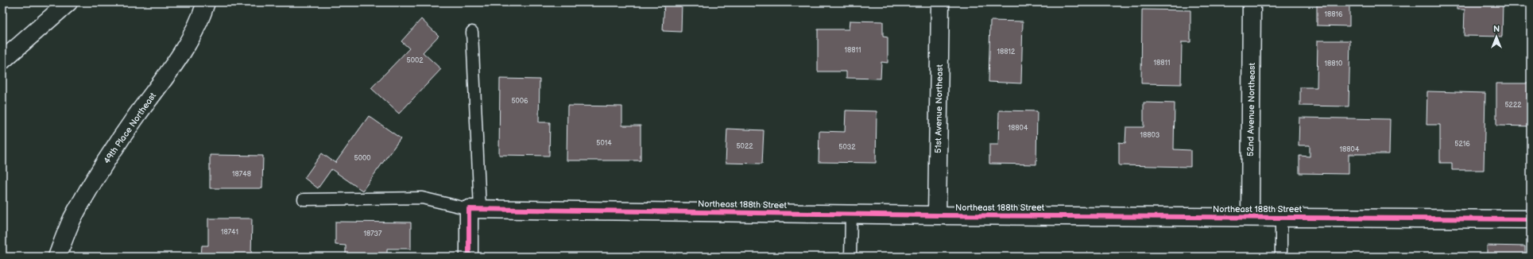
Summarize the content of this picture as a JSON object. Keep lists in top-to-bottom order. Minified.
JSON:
{"streets":{"street":["51st Avenue Northeast","52nd Avenue Northeast","49th Place Northeast","Northeast 188th Street"]},"crossings":[["51st Avenue Northeast","Northeast 188th Street"],["52nd Avenue Northeast","Northeast 188th Street"]],"house_numbers":["18816","18811","18812","5002","18811","18810","5006","5222","18804","18803","5014","5216","5022","5032","18804","5000","18748","18741","18737"],"north":"top"}
